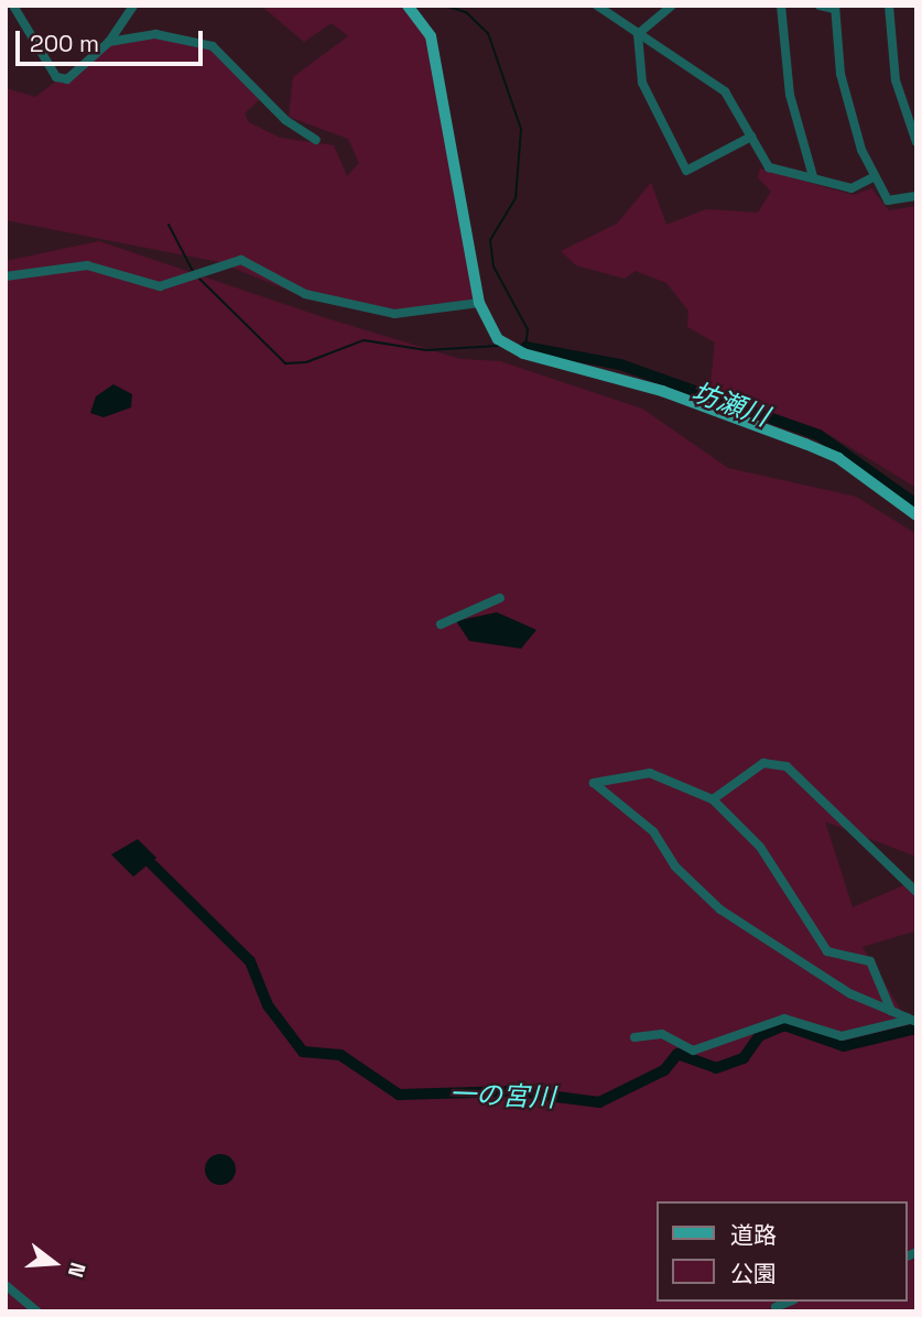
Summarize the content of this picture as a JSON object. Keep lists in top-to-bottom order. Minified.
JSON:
{"water":["坊瀬川","一の宮川"],"legend":["道路","公園"],"scale_bar":"200 m","north":"right"}
